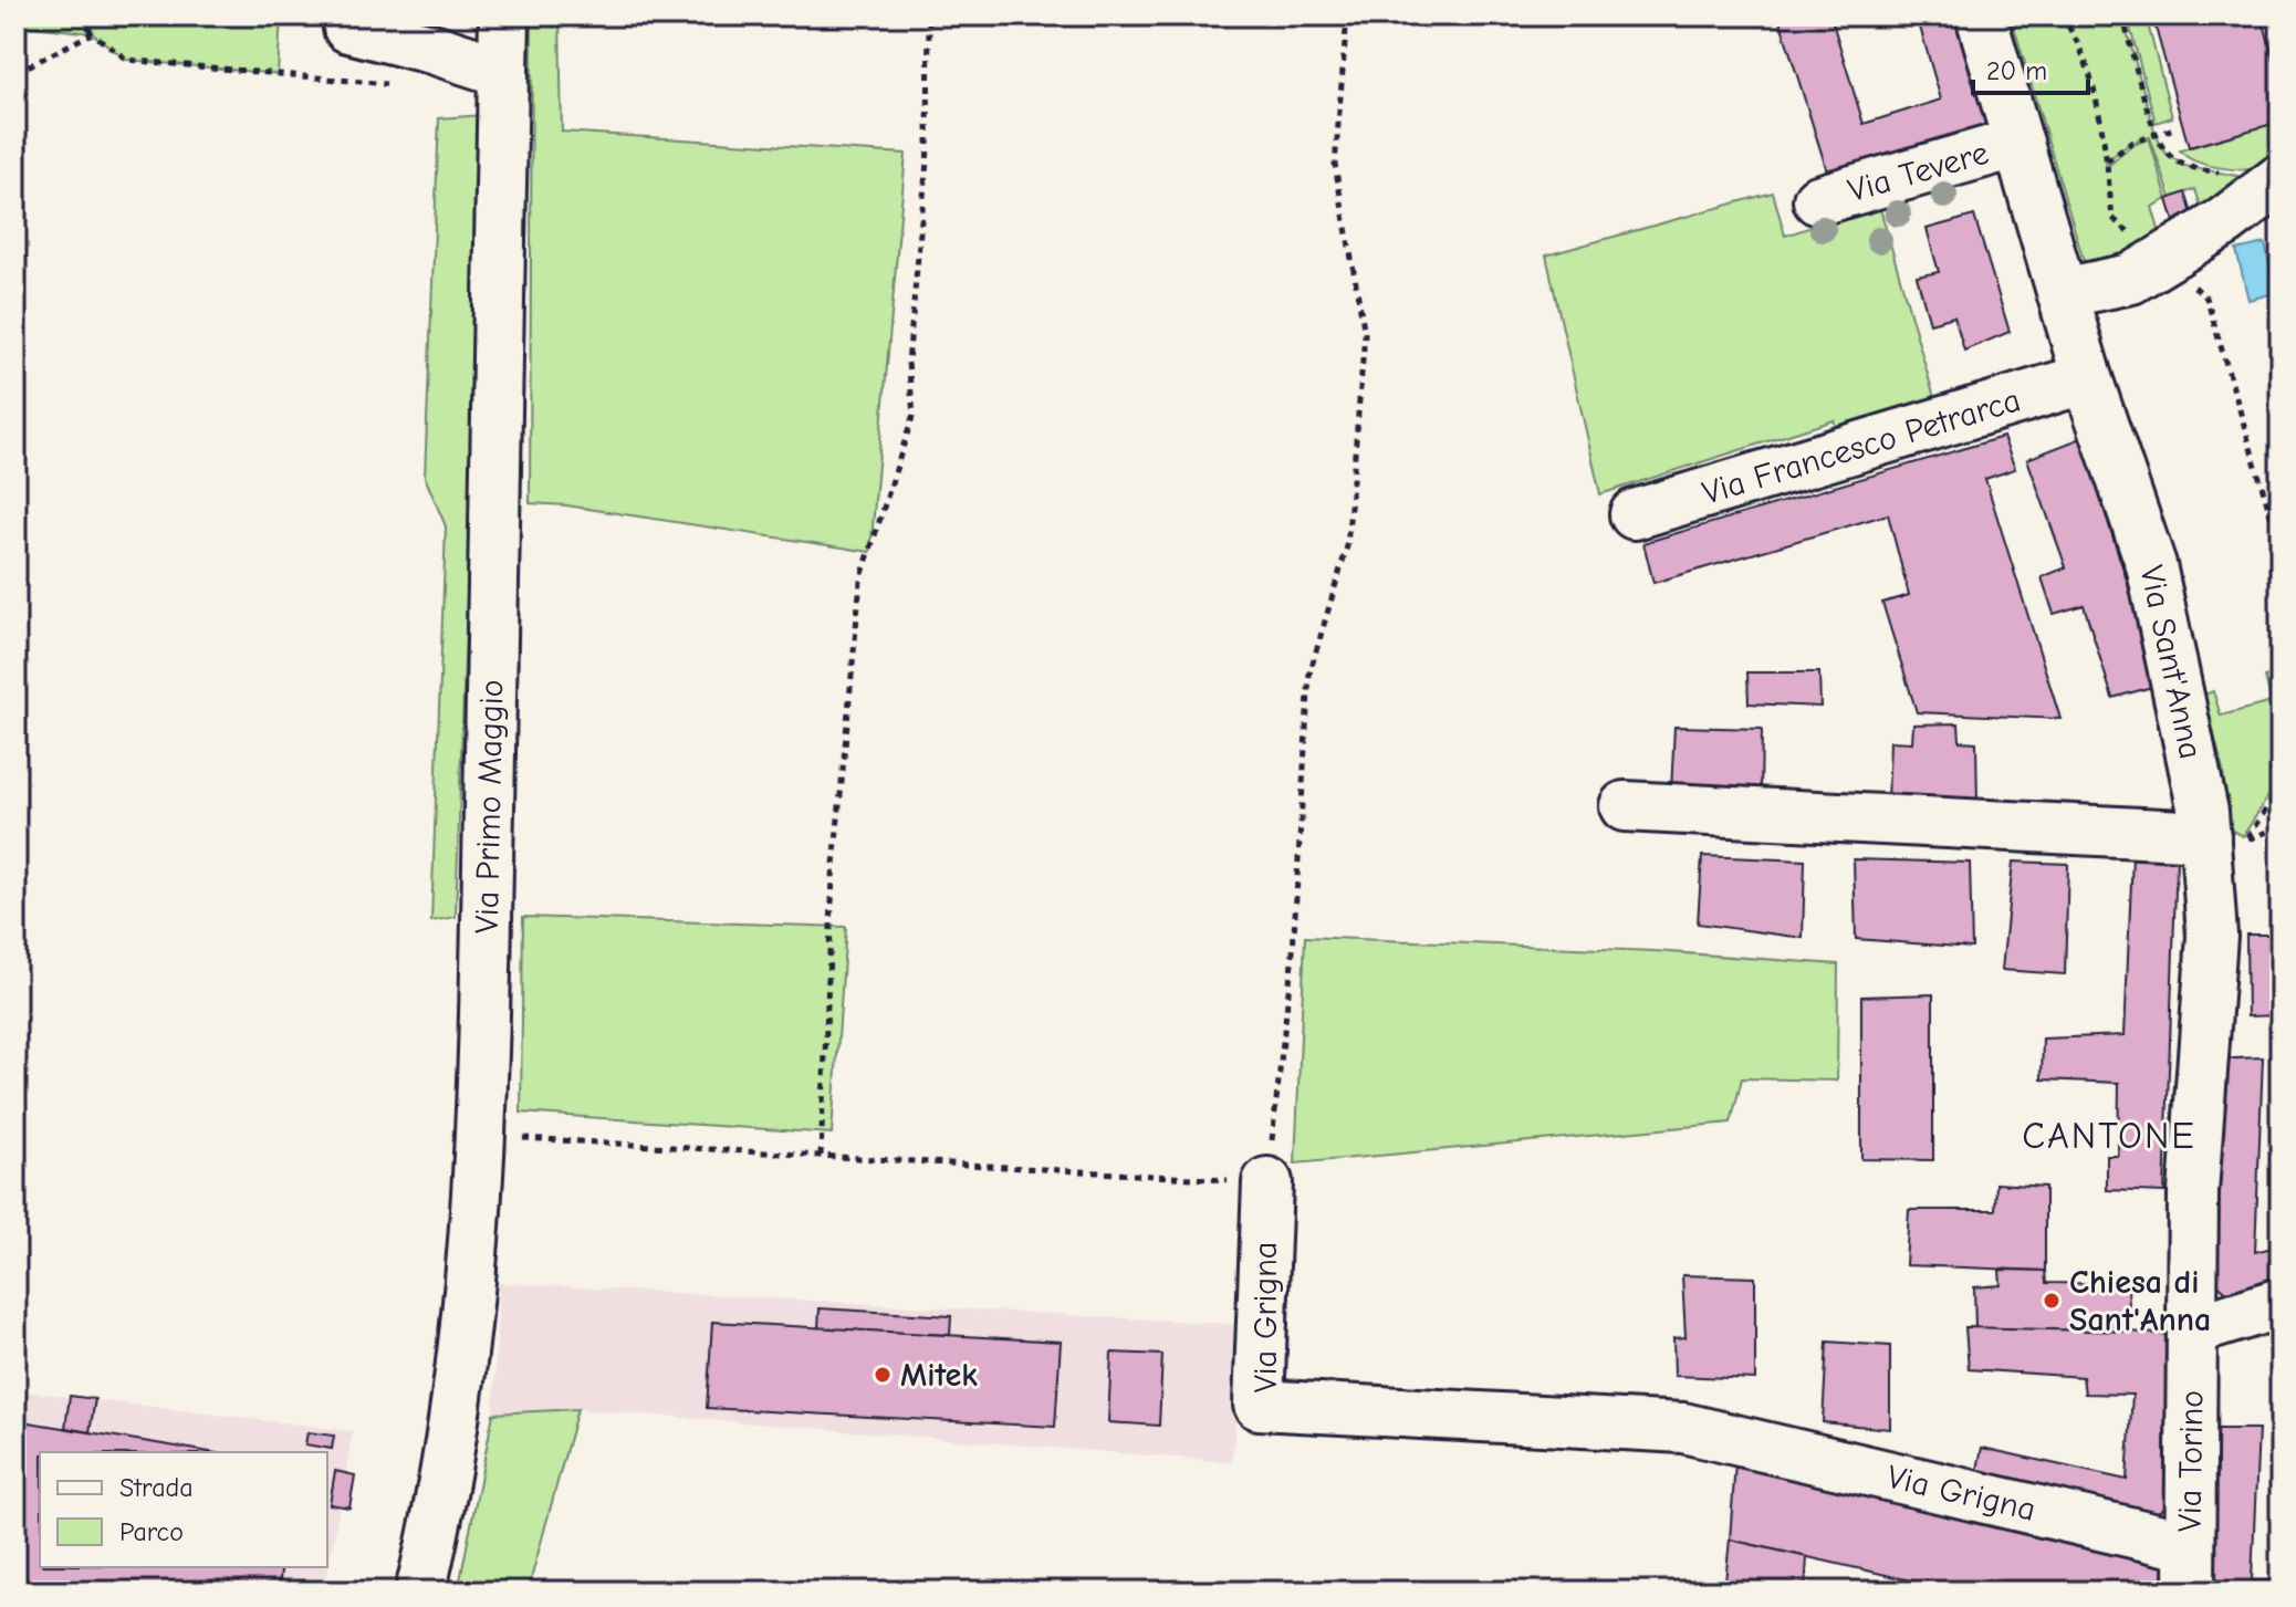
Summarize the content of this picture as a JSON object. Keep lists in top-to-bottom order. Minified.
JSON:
{"streets":{"street":["Via Tevere","Via Francesco Petrarca","Via Sant'Anna","Via Primo Maggio","Via Grigna","Via Torino"]},"crossings":[["Via Tevere","Via Sant'Anna"],["Via Francesco Petrarca","Via Sant'Anna"],["Via Sant'Anna","Via Torino"],["Via Grigna","Via Torino"]],"districts":["CANTONE"],"places":["Chiesa di Sant'Anna","Mitek"],"legend":["Strada","Parco"],"scale_bar":"20 m"}
